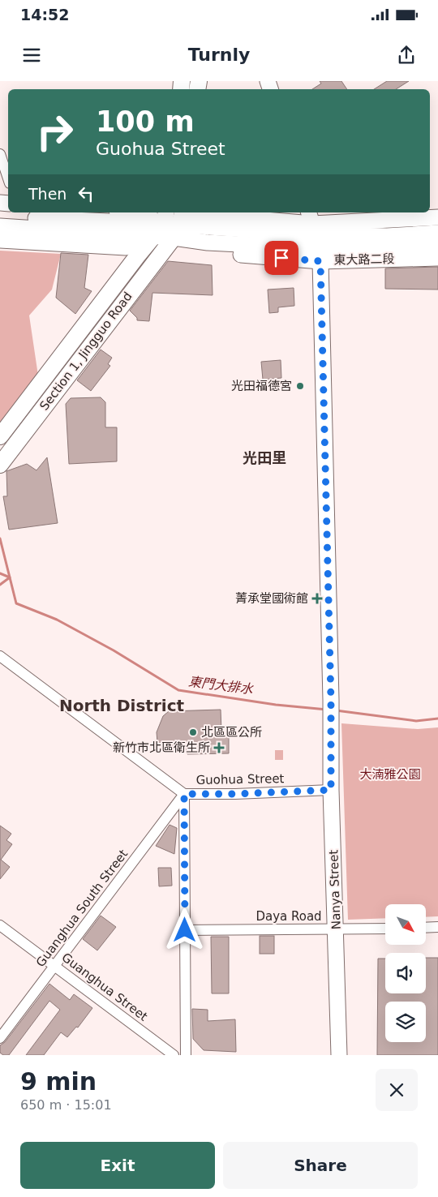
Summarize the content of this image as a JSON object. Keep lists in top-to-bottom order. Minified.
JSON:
{"streets":{"main road":["Section 1, Jingguo Road"],"street":["東大路二段","Guohua Street","Nanya Street","Guanghua South Street","Daya Road","Guanghua Street"]},"crossings":[["東大路二段","Section 1, Jingguo Road"],["東大路二段","Nanya Street"],["Guohua Street","Nanya Street"],["Guohua Street","Guanghua South Street"],["Nanya Street","Daya Road"],["Guanghua South Street","Guanghua Street"]],"districts":["光田里","North District"],"water":["東門大排水"],"parks":["大湳雅公園"],"places":{"other":["光田福德宮","北區區公所"],"health":["菁承堂國術館","新竹市北區衛生所"]},"north":"bottom right","page":{"status":"14:52","header":"Turnly","turn":["100 m","Guohua Street"],"then":"Then","heading":["9 min","650 m · 15:01"],"buttons":["Exit","Share"]}}
